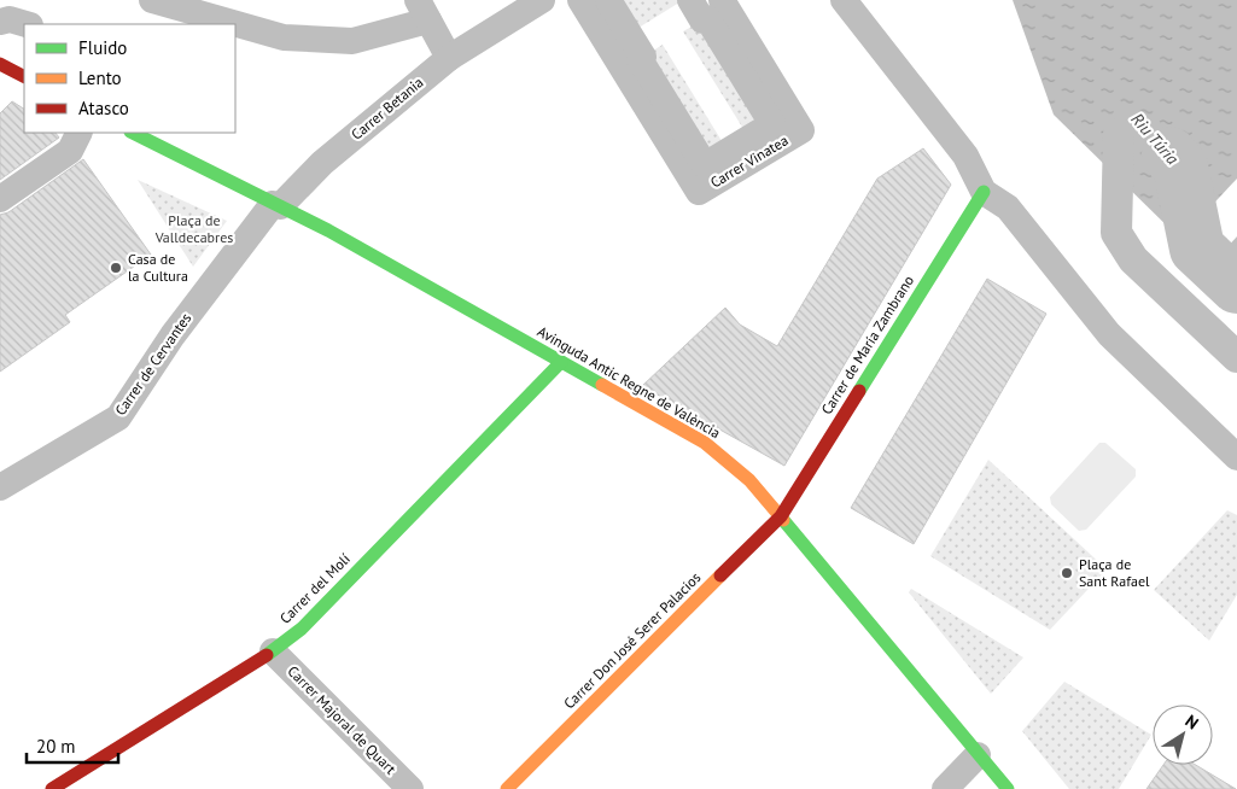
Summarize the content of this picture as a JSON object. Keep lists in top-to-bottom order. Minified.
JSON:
{"streets":{"street":["Carrer Betania","Carrer Vinatea","Carrer de María Zambrano","Carrer de Cervantes","Avinguda Antic Regne de València","Carrer del Molí","Carrer Don José Serer Palacios","Carrer Majoral de Quart"]},"crossings":[["Carrer Betania","Carrer de Cervantes"],["Carrer Betania","Avinguda Antic Regne de València"],["Carrer de María Zambrano","Avinguda Antic Regne de València"],["Carrer de María Zambrano","Carrer Don José Serer Palacios"],["Carrer de Cervantes","Avinguda Antic Regne de València"],["Avinguda Antic Regne de València","Carrer del Molí"],["Avinguda Antic Regne de València","Carrer Don José Serer Palacios"],["Carrer del Molí","Carrer Majoral de Quart"]],"water":["Riu Túria"],"parks":["Plaça de Valldecabres"],"places":["Casa de la Cultura","Plaça de Sant Rafael"],"legend":["Fluido","Lento","Atasco"],"scale_bar":"20 m","north":"top right"}
